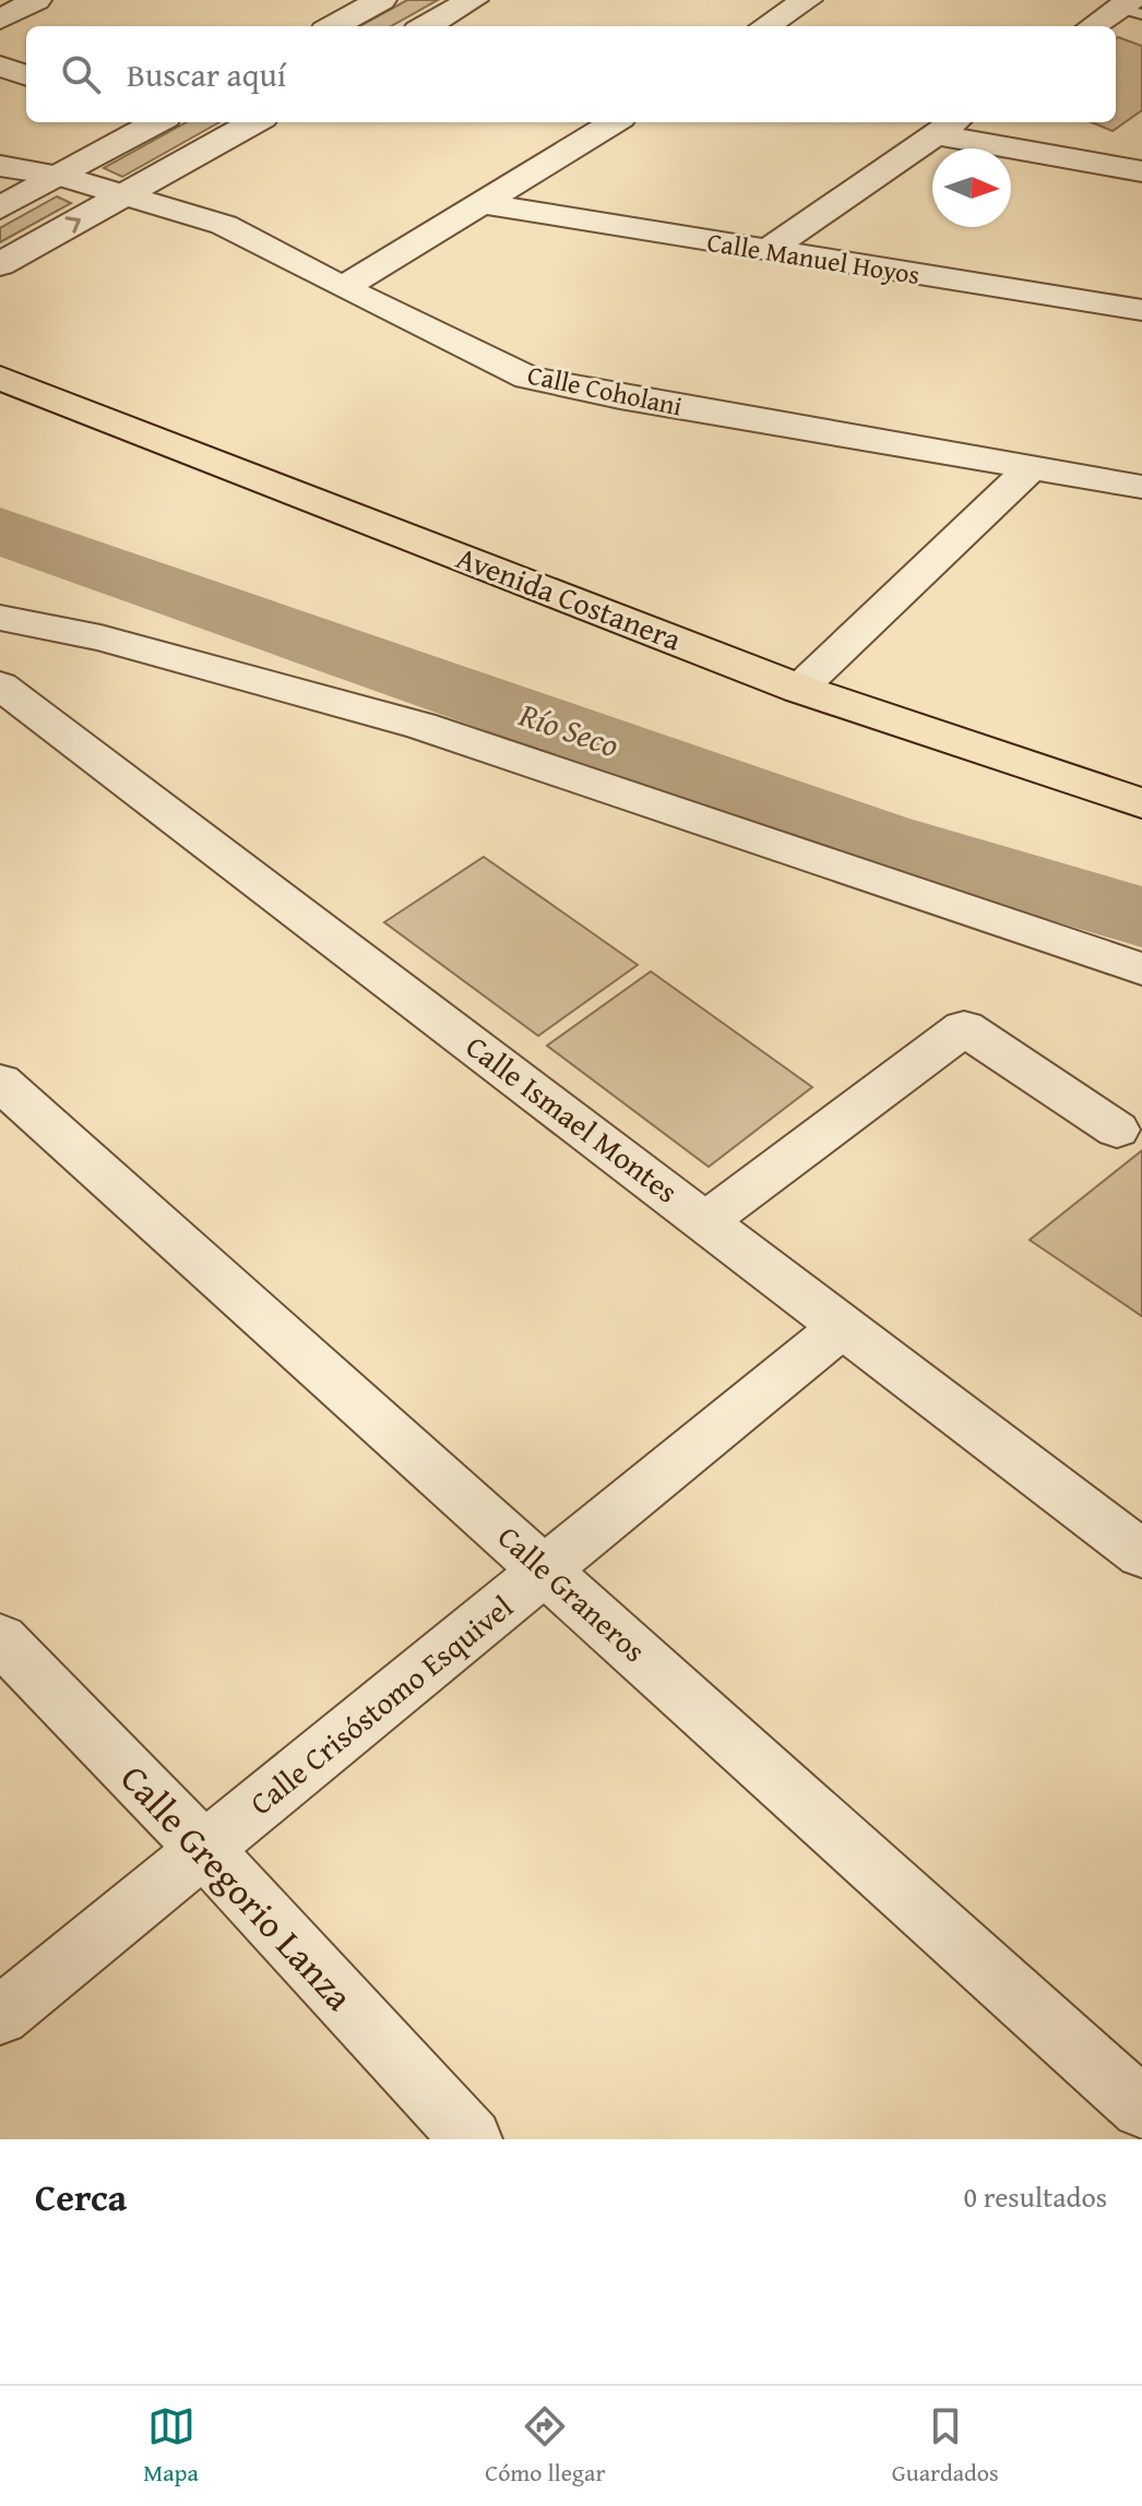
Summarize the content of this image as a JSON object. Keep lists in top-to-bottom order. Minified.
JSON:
{"streets":{"main road":["Avenida Costanera"],"street":["Calle Manuel Hoyos","Calle Coholani","Calle Ismael Montes","Calle Graneros","Calle Crisóstomo Esquivel","Calle Gregorio Lanza"]},"crossings":[["Calle Ismael Montes","Calle Crisóstomo Esquivel"],["Calle Graneros","Calle Crisóstomo Esquivel"],["Calle Crisóstomo Esquivel","Calle Gregorio Lanza"]],"water":["Río Seco"],"north":"right","page":{"search":"Buscar aquí","heading":["Cerca","0 resultados"],"nav":["Mapa","Cómo llegar","Guardados"]}}
